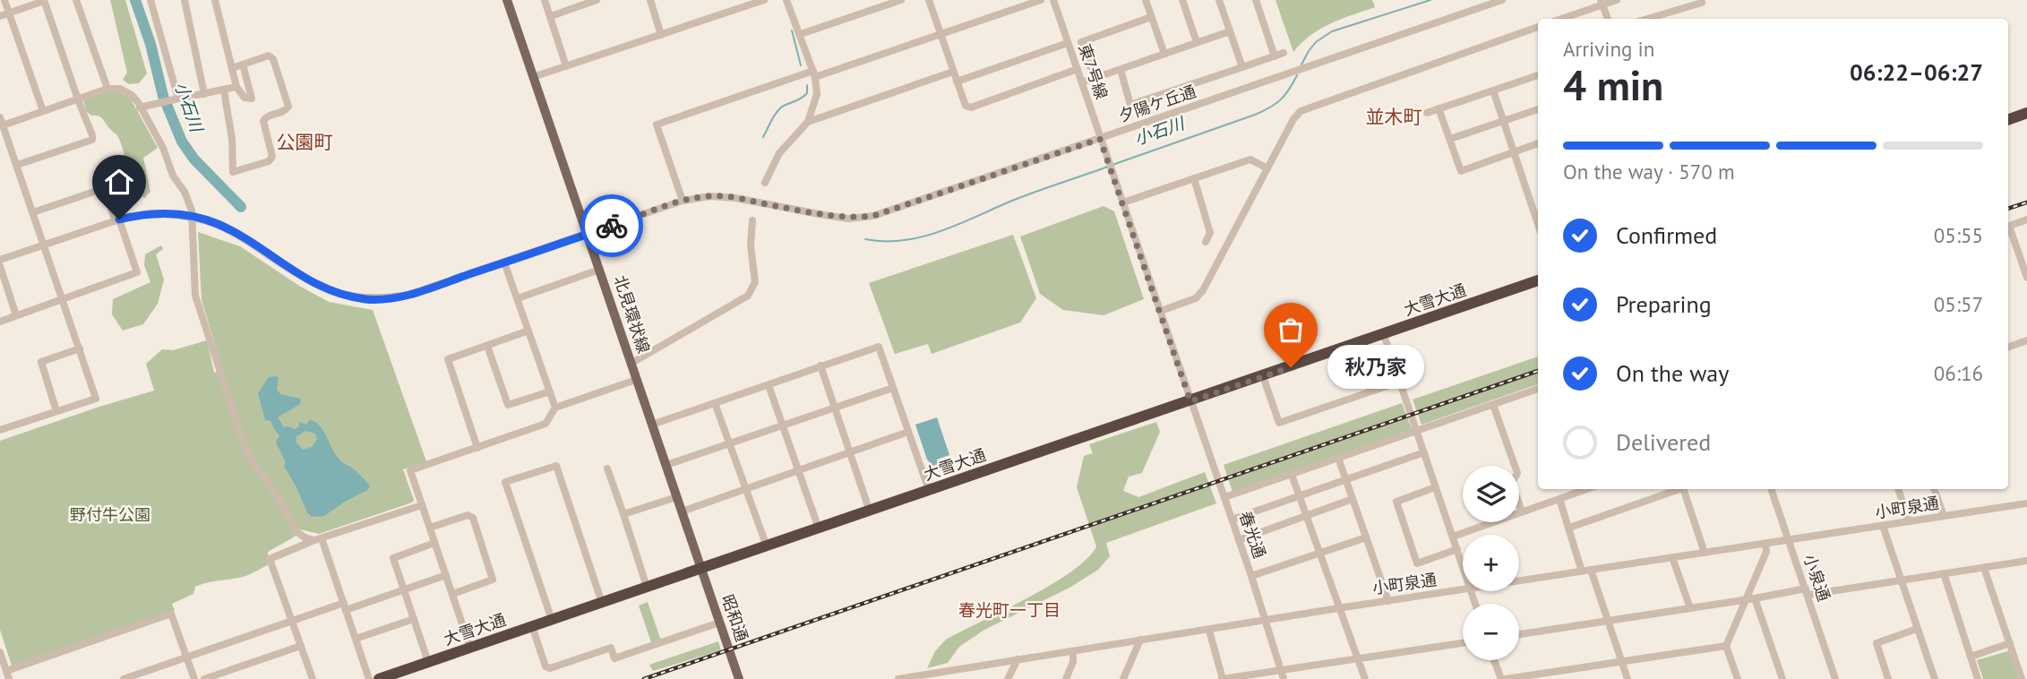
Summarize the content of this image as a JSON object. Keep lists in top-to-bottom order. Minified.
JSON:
{"streets":{"highway":["大雪大通"],"main road":["北見環状線","昭和通"],"street":["東7号線","夕陽ケ丘通","小町泉通","春光通","小泉通"]},"crossings":[["東7号線","夕陽ケ丘通"],["東7号線","春光通"],["夕陽ケ丘通","北見環状線"],["大雪大通","北見環状線"],["大雪大通","春光通"],["大雪大通","昭和通"],["北見環状線","昭和通"],["小町泉通","春光通"],["小町泉通","小泉通"]],"districts":["並木町","公園町","春光町一丁目"],"water":["小石川"],"parks":["野付牛公園"],"places":["秋乃家"],"page":{"heading":["4 min","Arriving in","06:22–06:27"],"bar":"On the way · 570 m","list":[["Confirmed","05:55"],["Preparing","05:57"],["On the way","06:16"],"Delivered"],"bubble":"秋乃家","map_buttons":["+","−"]}}
